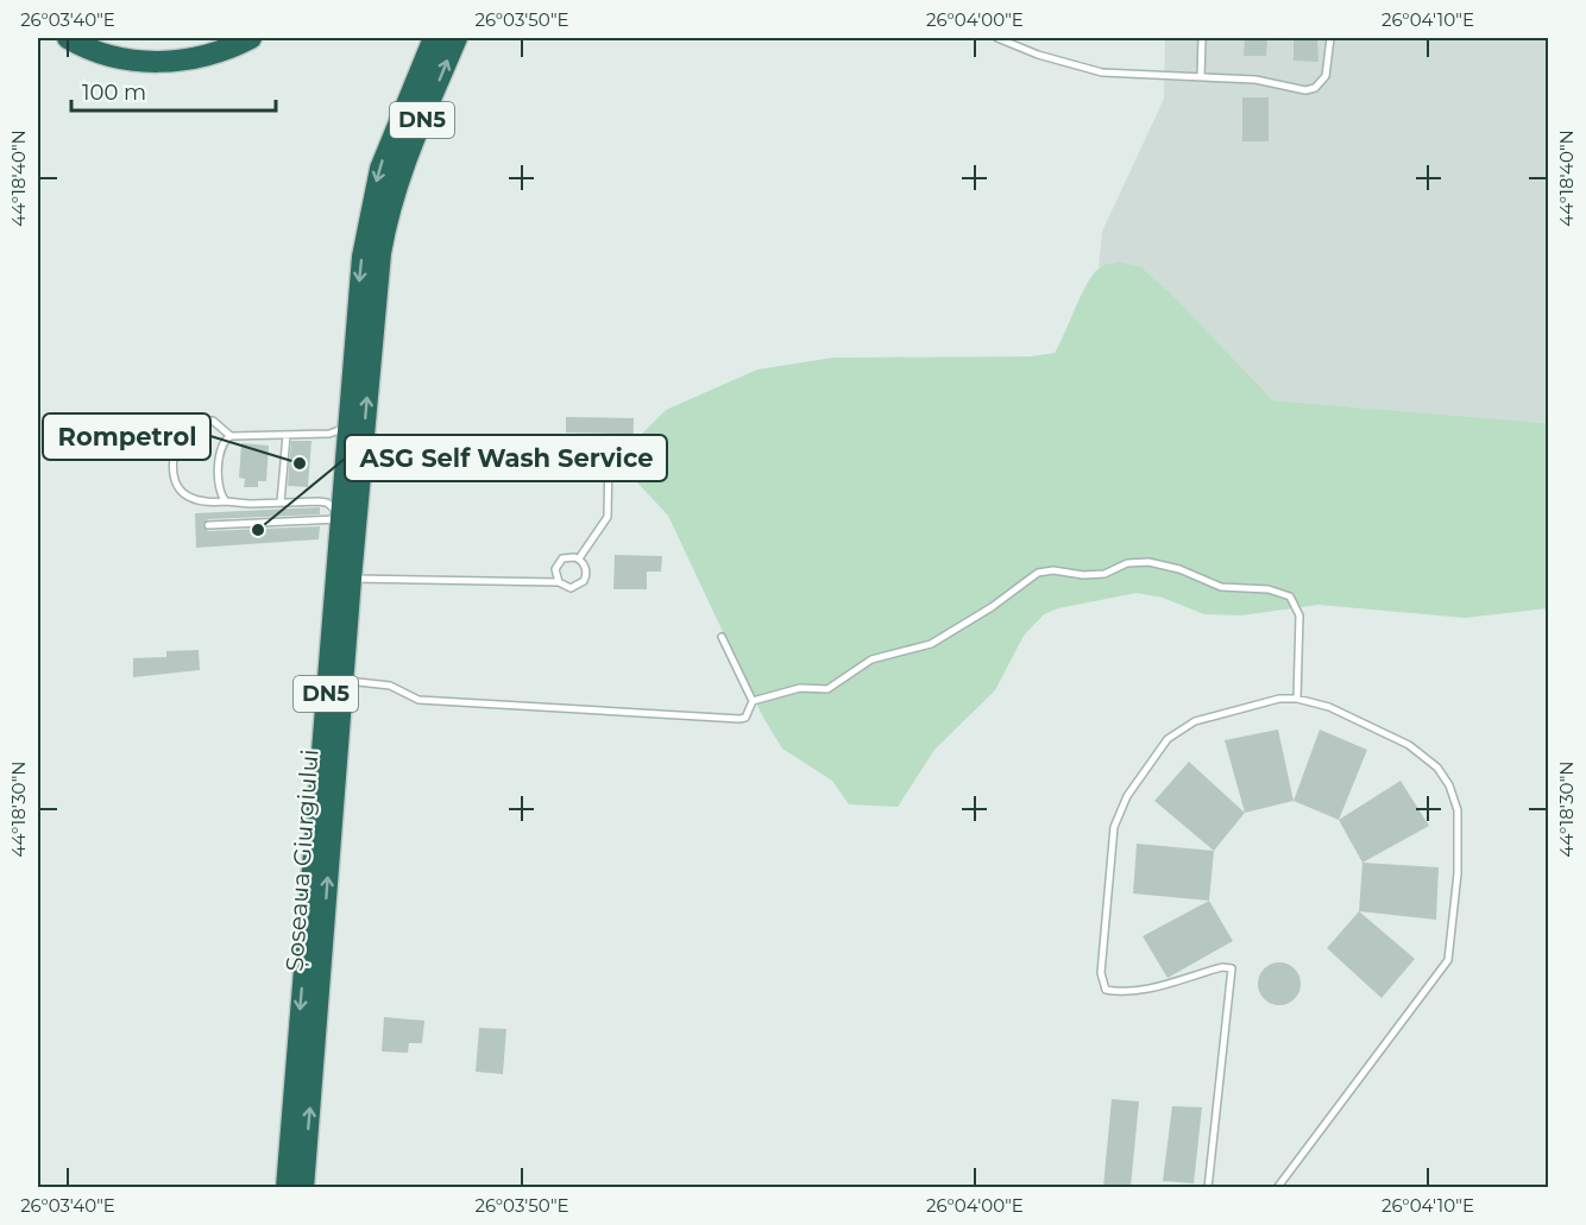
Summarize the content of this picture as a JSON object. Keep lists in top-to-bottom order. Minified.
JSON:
{"streets":{"highway":["DN5","Șoseaua Giurgiului"]},"places":["Rompetrol","ASG Self Wash Service"],"scale_bar":"100 m","coordinates":["26°03'40\"E","26°03'50\"E","26°04'00\"E","26°04'10\"E","44°18'40\"N","44°18'30\"N"]}
